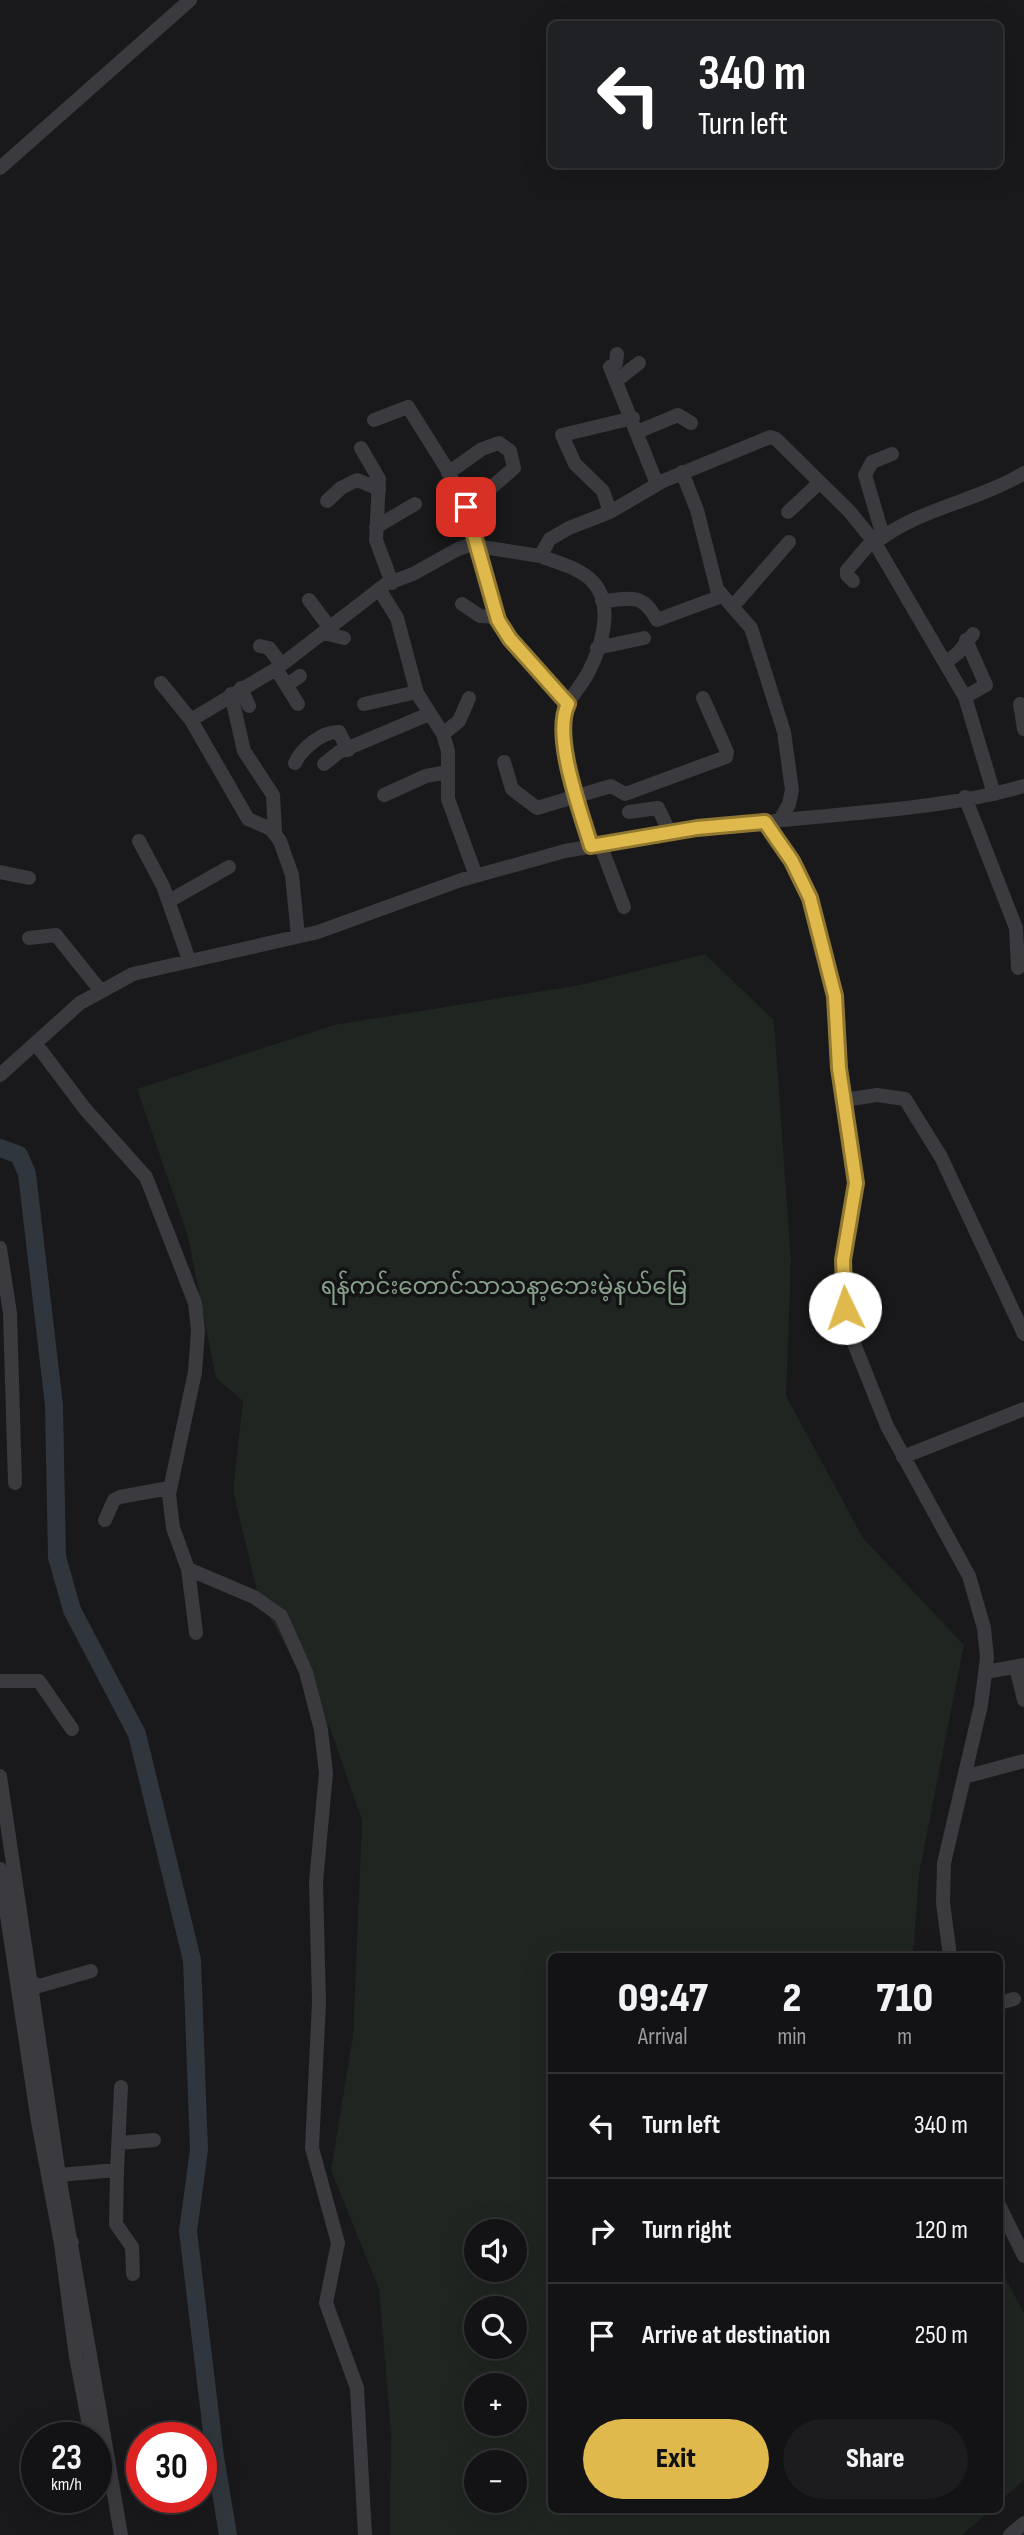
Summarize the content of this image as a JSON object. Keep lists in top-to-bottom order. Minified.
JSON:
{"parks":["ရန်ကင်းတောင်သာသနာ့ဘေးမဲ့နယ်မြေ"],"page":{"turn":["340 m","Turn left"],"eta":["09:47","Arrival","2","min","710","m"],"list":[{"name":"Turn left","value":"340 m"},{"name":"Turn right","value":"120 m"},{"name":"Arrive at destination","value":"250 m"}],"map_buttons":["+","−"],"buttons":["Exit","Share"],"speed":"23 km/h","limit":"30"}}
